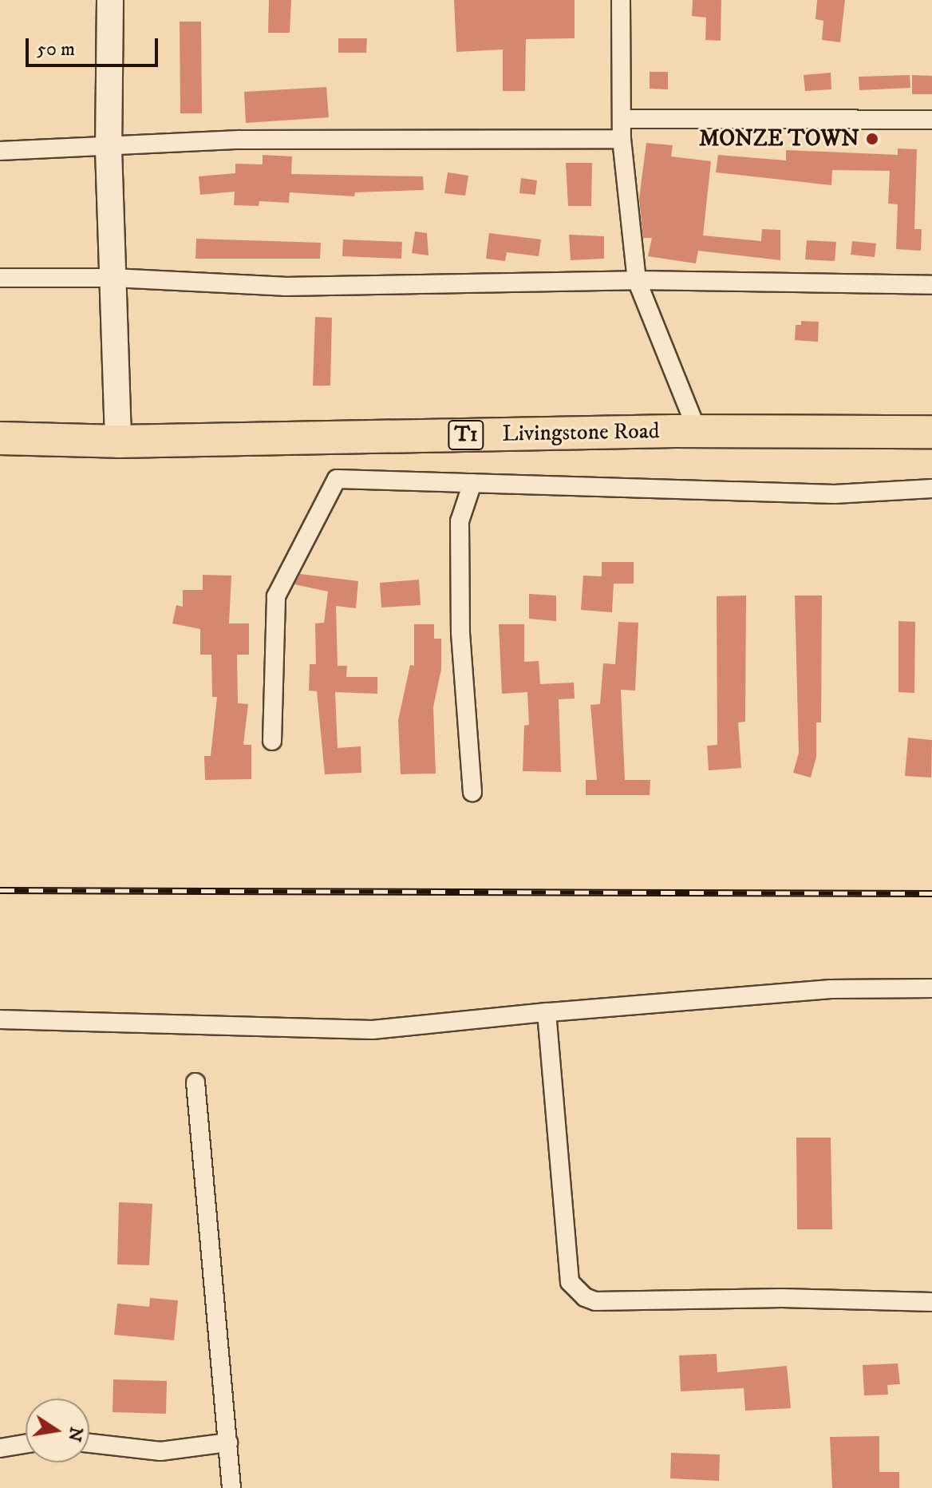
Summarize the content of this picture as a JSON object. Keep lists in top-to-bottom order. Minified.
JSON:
{"streets":{"highway":["Livingstone Road","T1"]},"places":["MONZE TOWN"],"scale_bar":"50 m","north":"right"}
